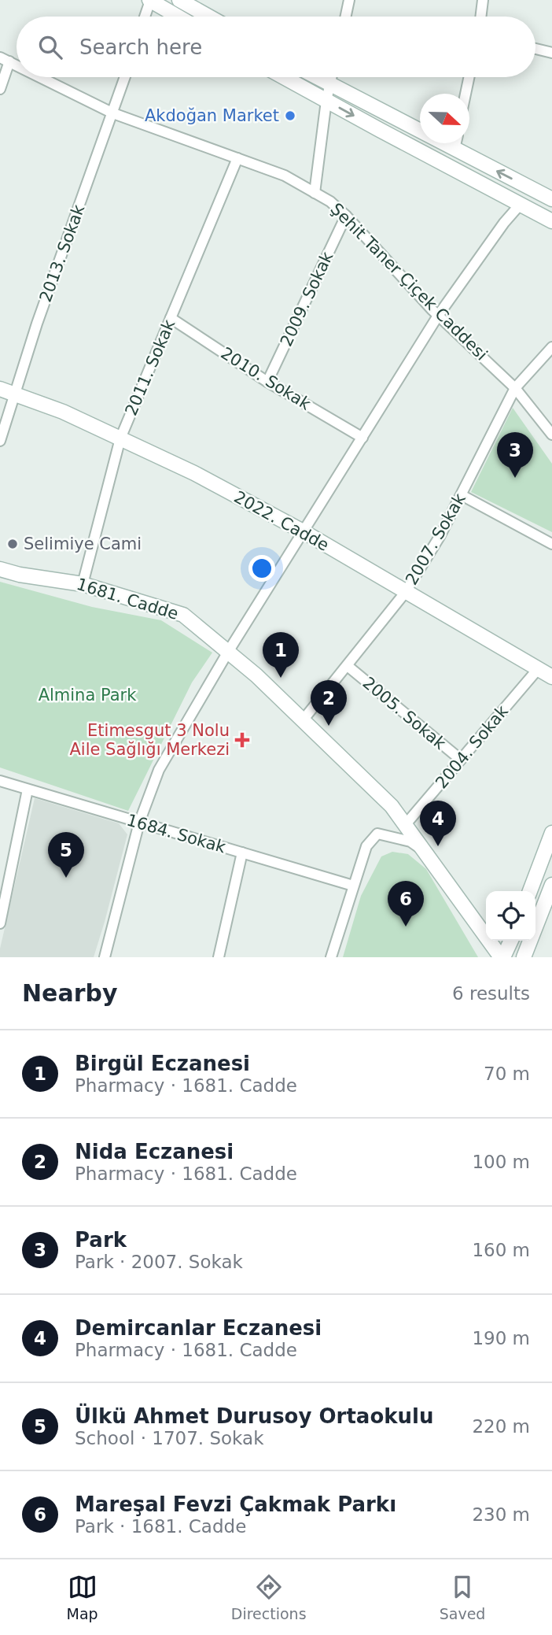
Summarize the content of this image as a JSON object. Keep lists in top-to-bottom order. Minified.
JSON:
{"streets":{"street":["2013. Sokak","Şehit Taner Çiçek Caddesi","2009. Sokak","2011. Sokak","2010. Sokak","2022. Cadde","2007. Sokak","1681. Cadde","2005. Sokak","2004. Sokak","1684. Sokak"]},"crossings":[["2013. Sokak","Şehit Taner Çiçek Caddesi"],["2013. Sokak","2022. Cadde"],["Şehit Taner Çiçek Caddesi","2009. Sokak"],["Şehit Taner Çiçek Caddesi","2011. Sokak"],["Şehit Taner Çiçek Caddesi","2007. Sokak"],["2009. Sokak","2010. Sokak"],["2011. Sokak","2010. Sokak"],["2011. Sokak","2022. Cadde"],["2011. Sokak","1681. Cadde"],["2022. Cadde","2007. Sokak"],["2022. Cadde","2004. Sokak"],["2007. Sokak","1681. Cadde"],["2007. Sokak","2005. Sokak"],["1681. Cadde","2004. Sokak"],["2005. Sokak","2004. Sokak"]],"parks":["Almina Park"],"places":{"other":["Akdoğan Market","Selimiye Cami"],"health":["Etimesgut 3 Nolu Aile Sağlığı Merkezi"]},"north":"right","page":{"search":"Search here","pins":["3","1","2","4","5","6"],"heading":["Nearby","6 results"],"list":[{"mark":"1","name":"Birgül Eczanesi","note":"Pharmacy · 1681. Cadde","value":"70 m"},{"mark":"2","name":"Nida Eczanesi","note":"Pharmacy · 1681. Cadde","value":"100 m"},{"mark":"3","name":"Park","note":"Park · 2007. Sokak","value":"160 m"},{"mark":"4","name":"Demircanlar Eczanesi","note":"Pharmacy · 1681. Cadde","value":"190 m"},{"mark":"5","name":"Ülkü Ahmet Durusoy Ortaokulu","note":"School · 1707. Sokak","value":"220 m"},{"mark":"6","name":"Mareşal Fevzi Çakmak Parkı","note":"Park · 1681. Cadde","value":"230 m"}],"nav":["Map","Directions","Saved"]}}
